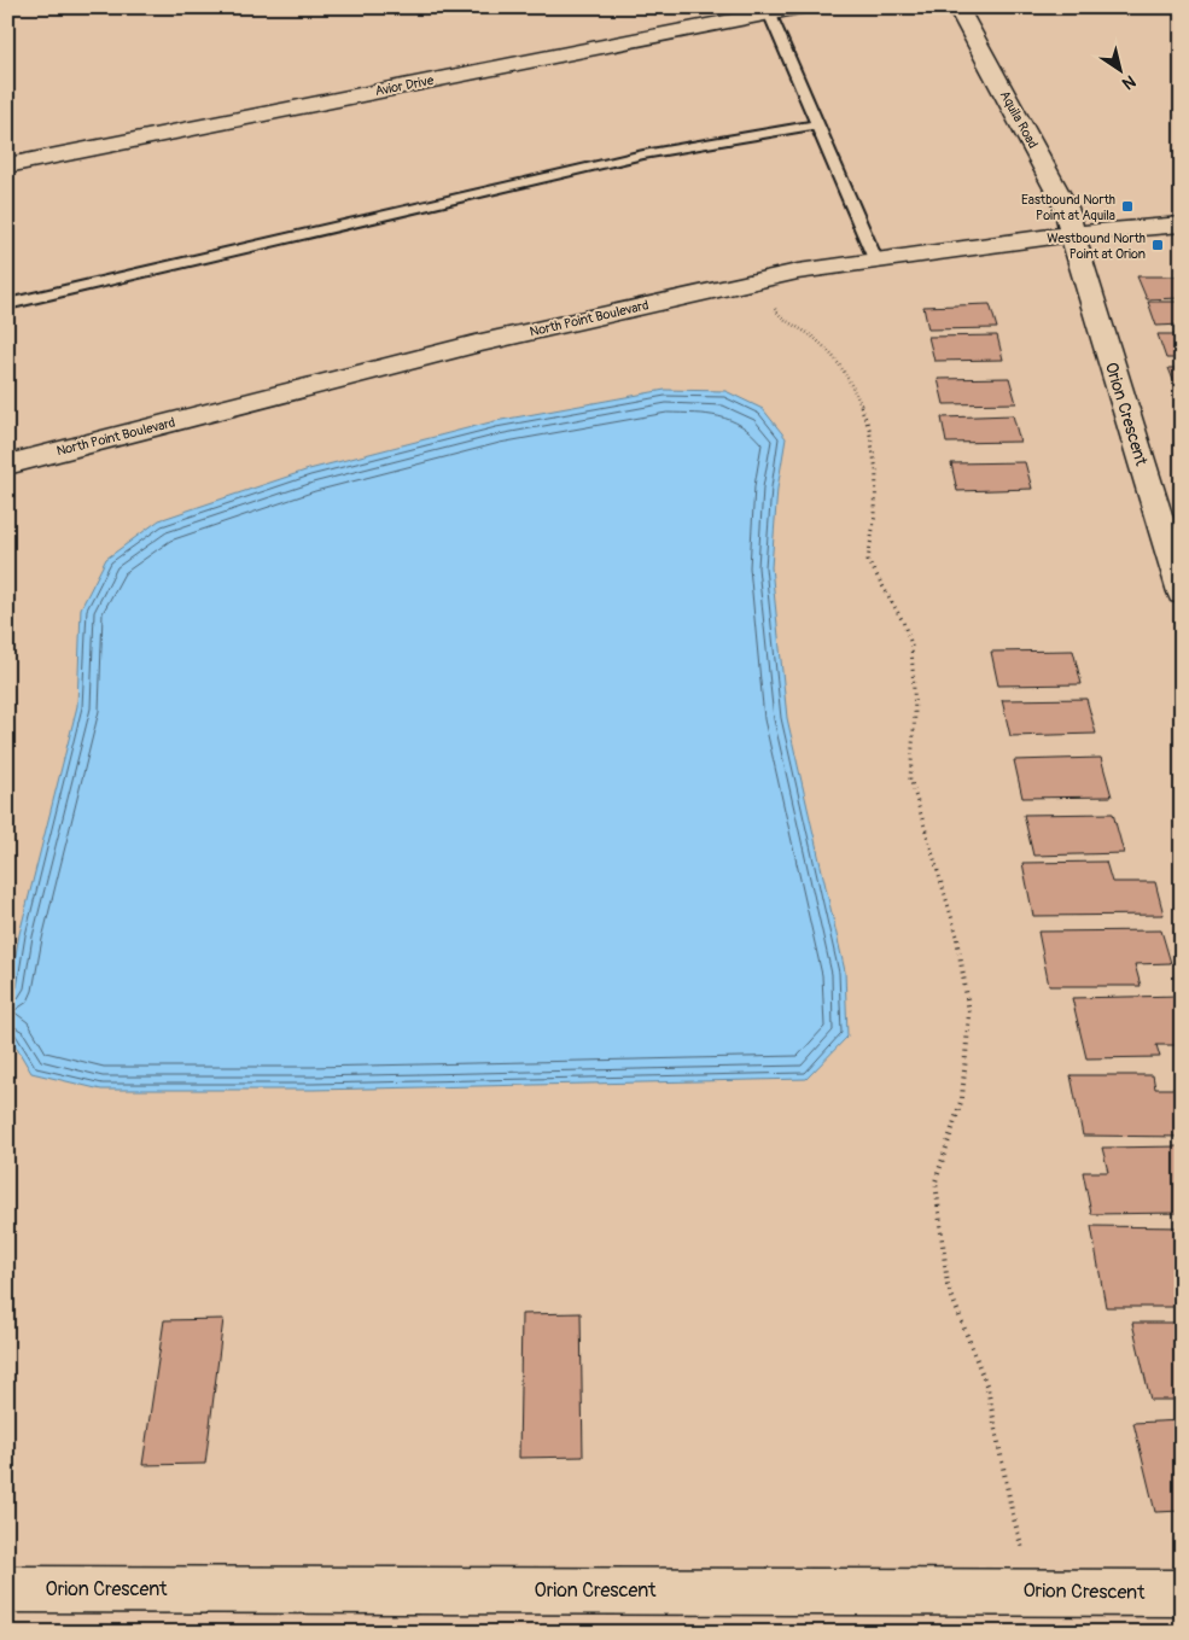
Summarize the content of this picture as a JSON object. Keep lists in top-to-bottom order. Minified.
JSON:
{"streets":{"street":["Avior Drive","Aquila Road","North Point Boulevard","Orion Crescent"]},"crossings":[["Aquila Road","North Point Boulevard"],["Aquila Road","Orion Crescent"],["North Point Boulevard","Orion Crescent"]],"places":{"transit":["Eastbound North Point at Aquila","Westbound North Point at Orion"]},"north":"bottom right"}
